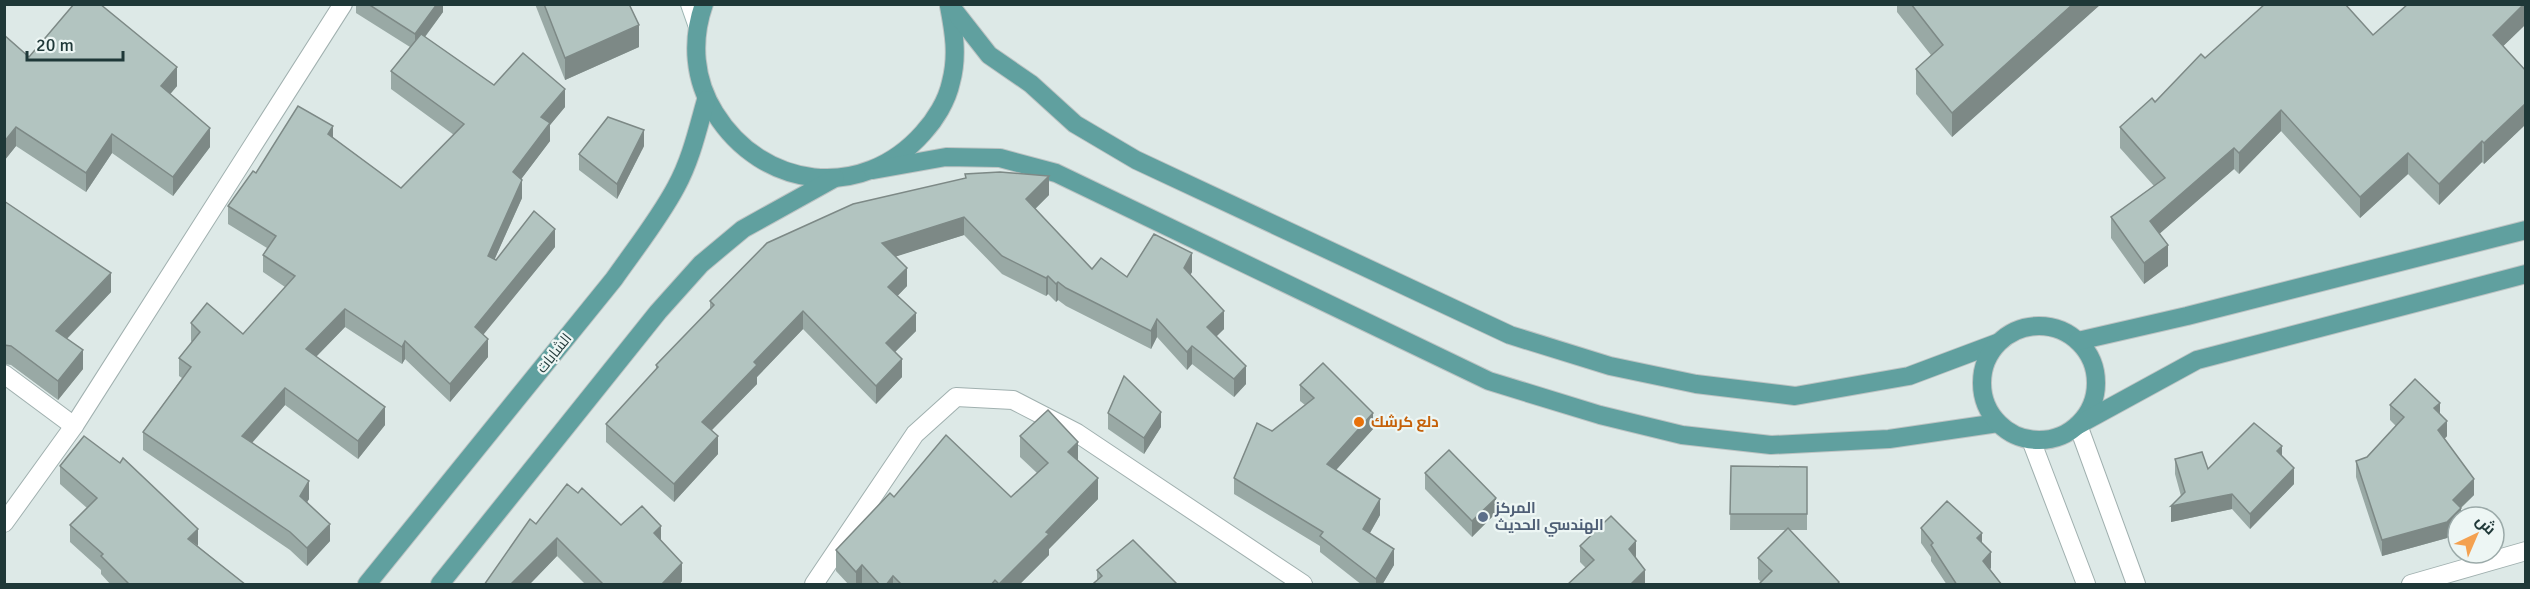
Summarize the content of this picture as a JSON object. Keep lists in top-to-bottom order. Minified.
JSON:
{"streets":{"main road":["الشابات"]},"places":["دلع كرشك","المركز الهندسي الحديث"],"scale_bar":"20 m","north":"top right"}
